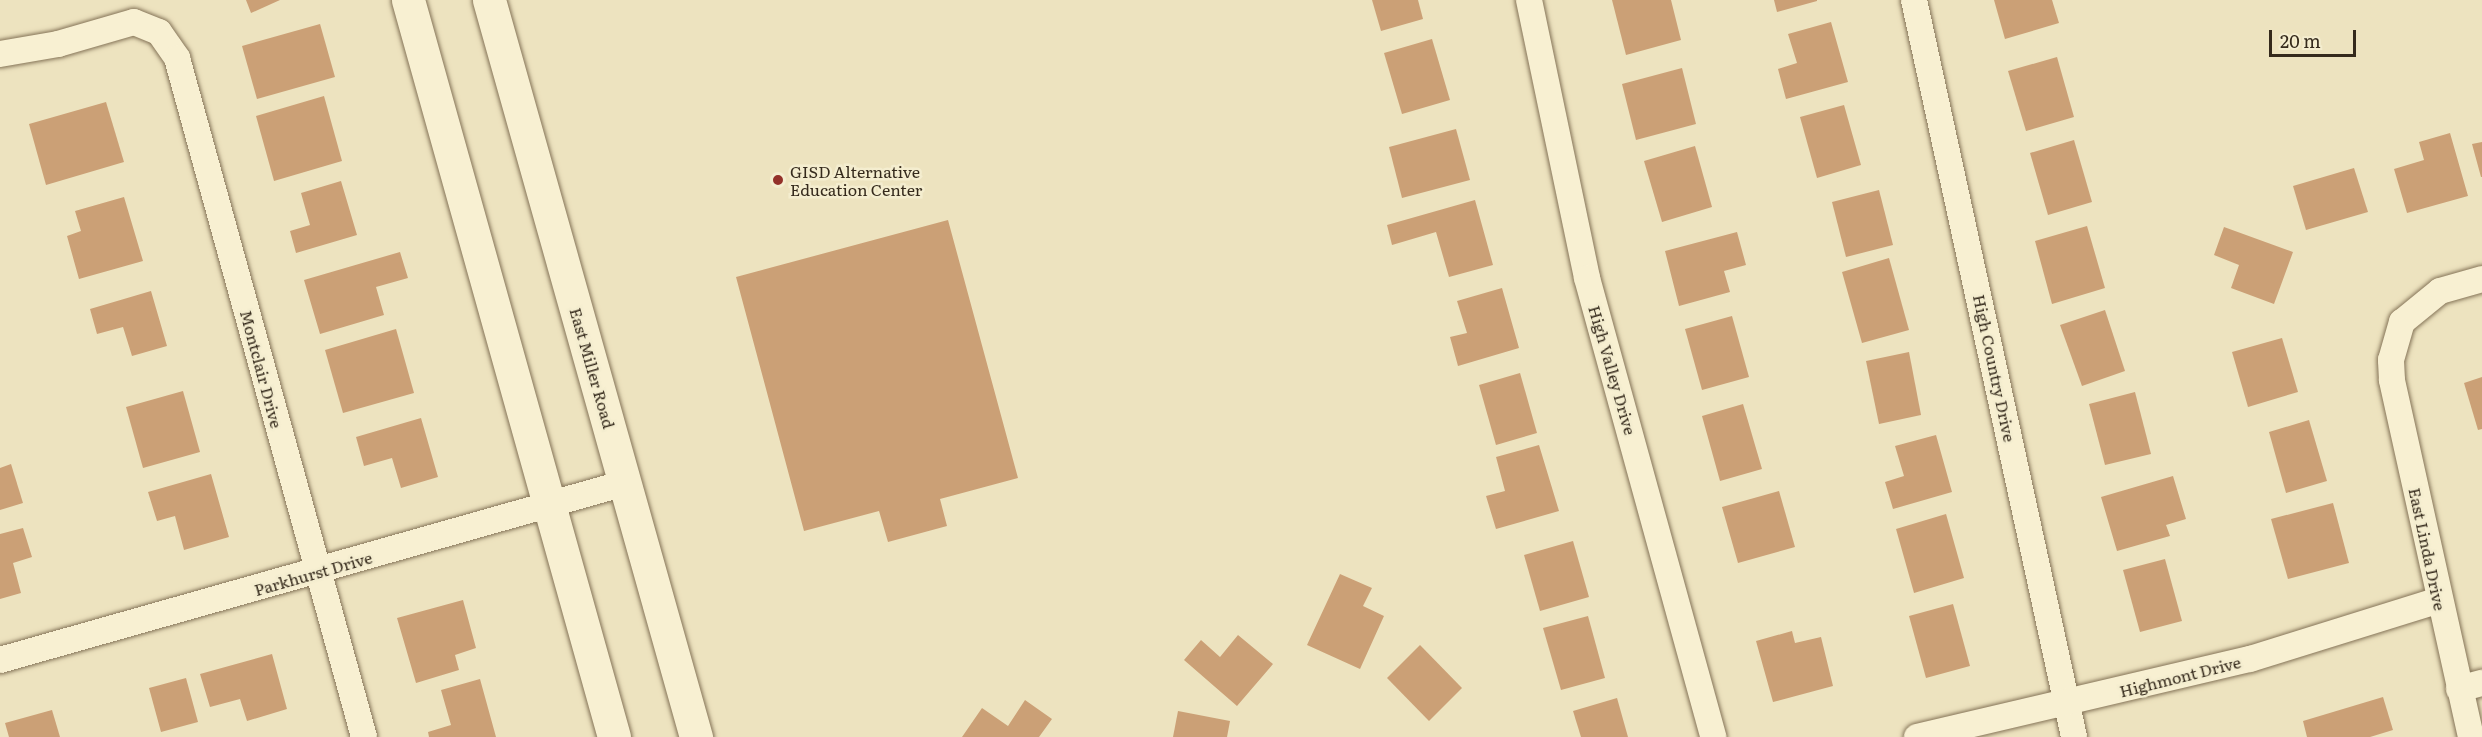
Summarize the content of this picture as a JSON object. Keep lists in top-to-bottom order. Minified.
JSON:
{"streets":{"main road":["East Miller Road"],"street":["High Country Drive","Montclair Drive","High Valley Drive","East Linda Drive","Parkhurst Drive","Highmont Drive"]},"crossings":[["East Miller Road","Parkhurst Drive"],["High Country Drive","Highmont Drive"],["Montclair Drive","Parkhurst Drive"],["East Linda Drive","Highmont Drive"]],"places":["GISD Alternative Education Center"],"scale_bar":"20 m"}
